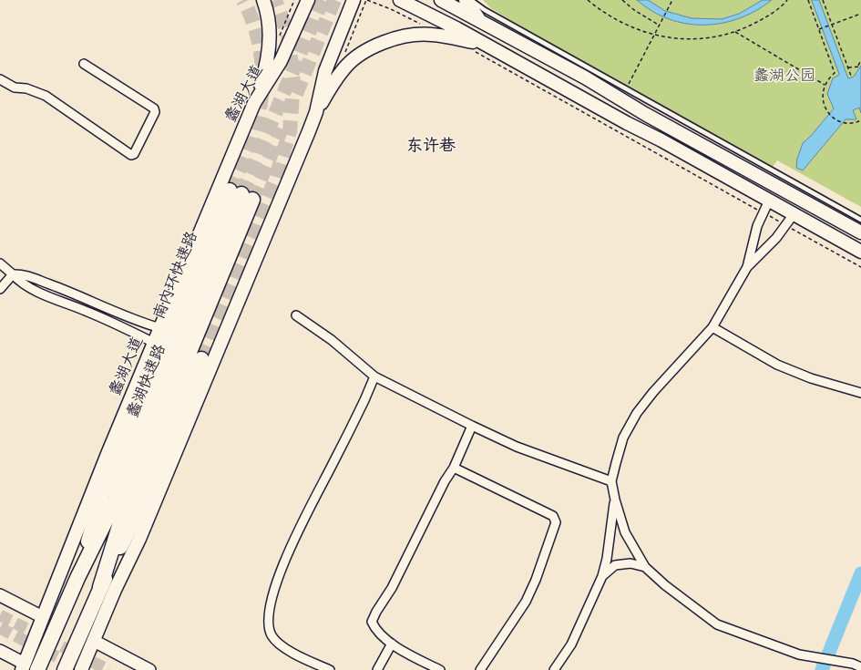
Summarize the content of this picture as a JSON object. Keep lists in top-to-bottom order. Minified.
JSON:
{"streets":{"highway":["蠡湖快速路"],"main road":["蠡湖大道"]},"crossings":[["蠡湖大道","蠡湖快速路"]],"districts":["东许巷"],"parks":["蠡湖公园"]}
